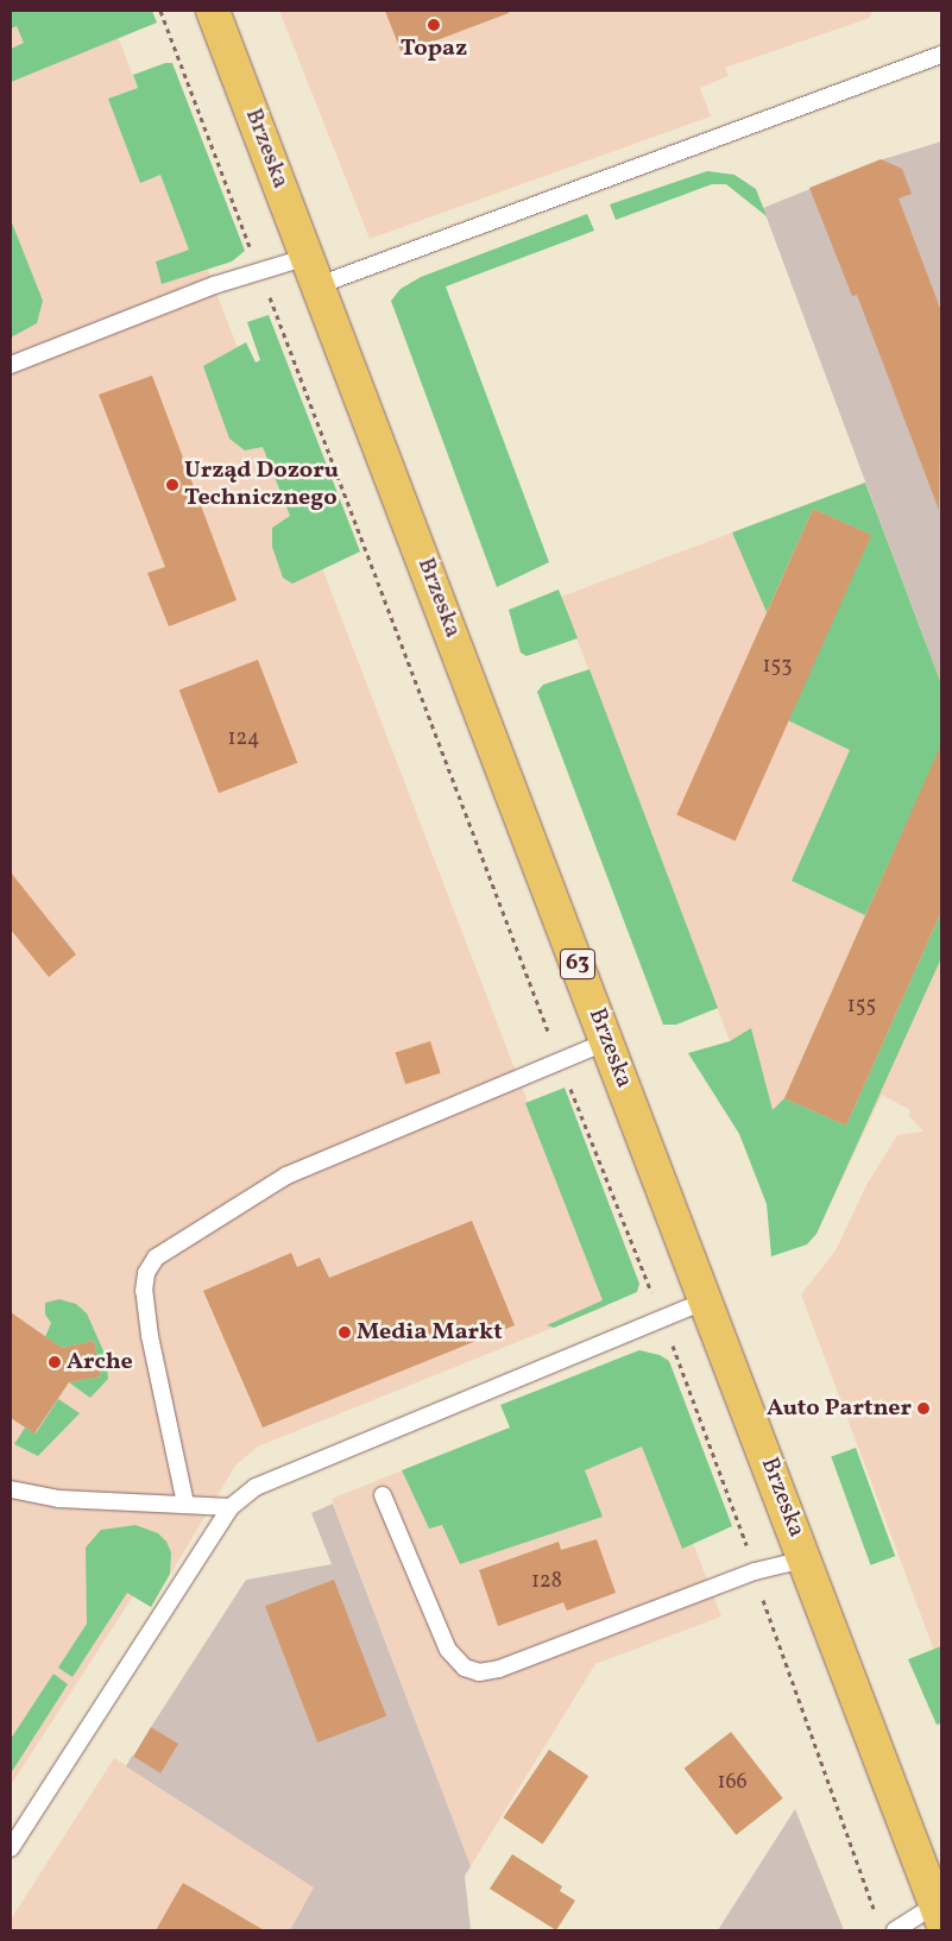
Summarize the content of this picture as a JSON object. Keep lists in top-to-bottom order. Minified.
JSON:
{"streets":{"main road":["Brzeska","63"]},"places":["Topaz","Urząd Dozoru Technicznego","Media Markt","Arche","Auto Partner"],"house_numbers":["153","124","155","128","166"]}
